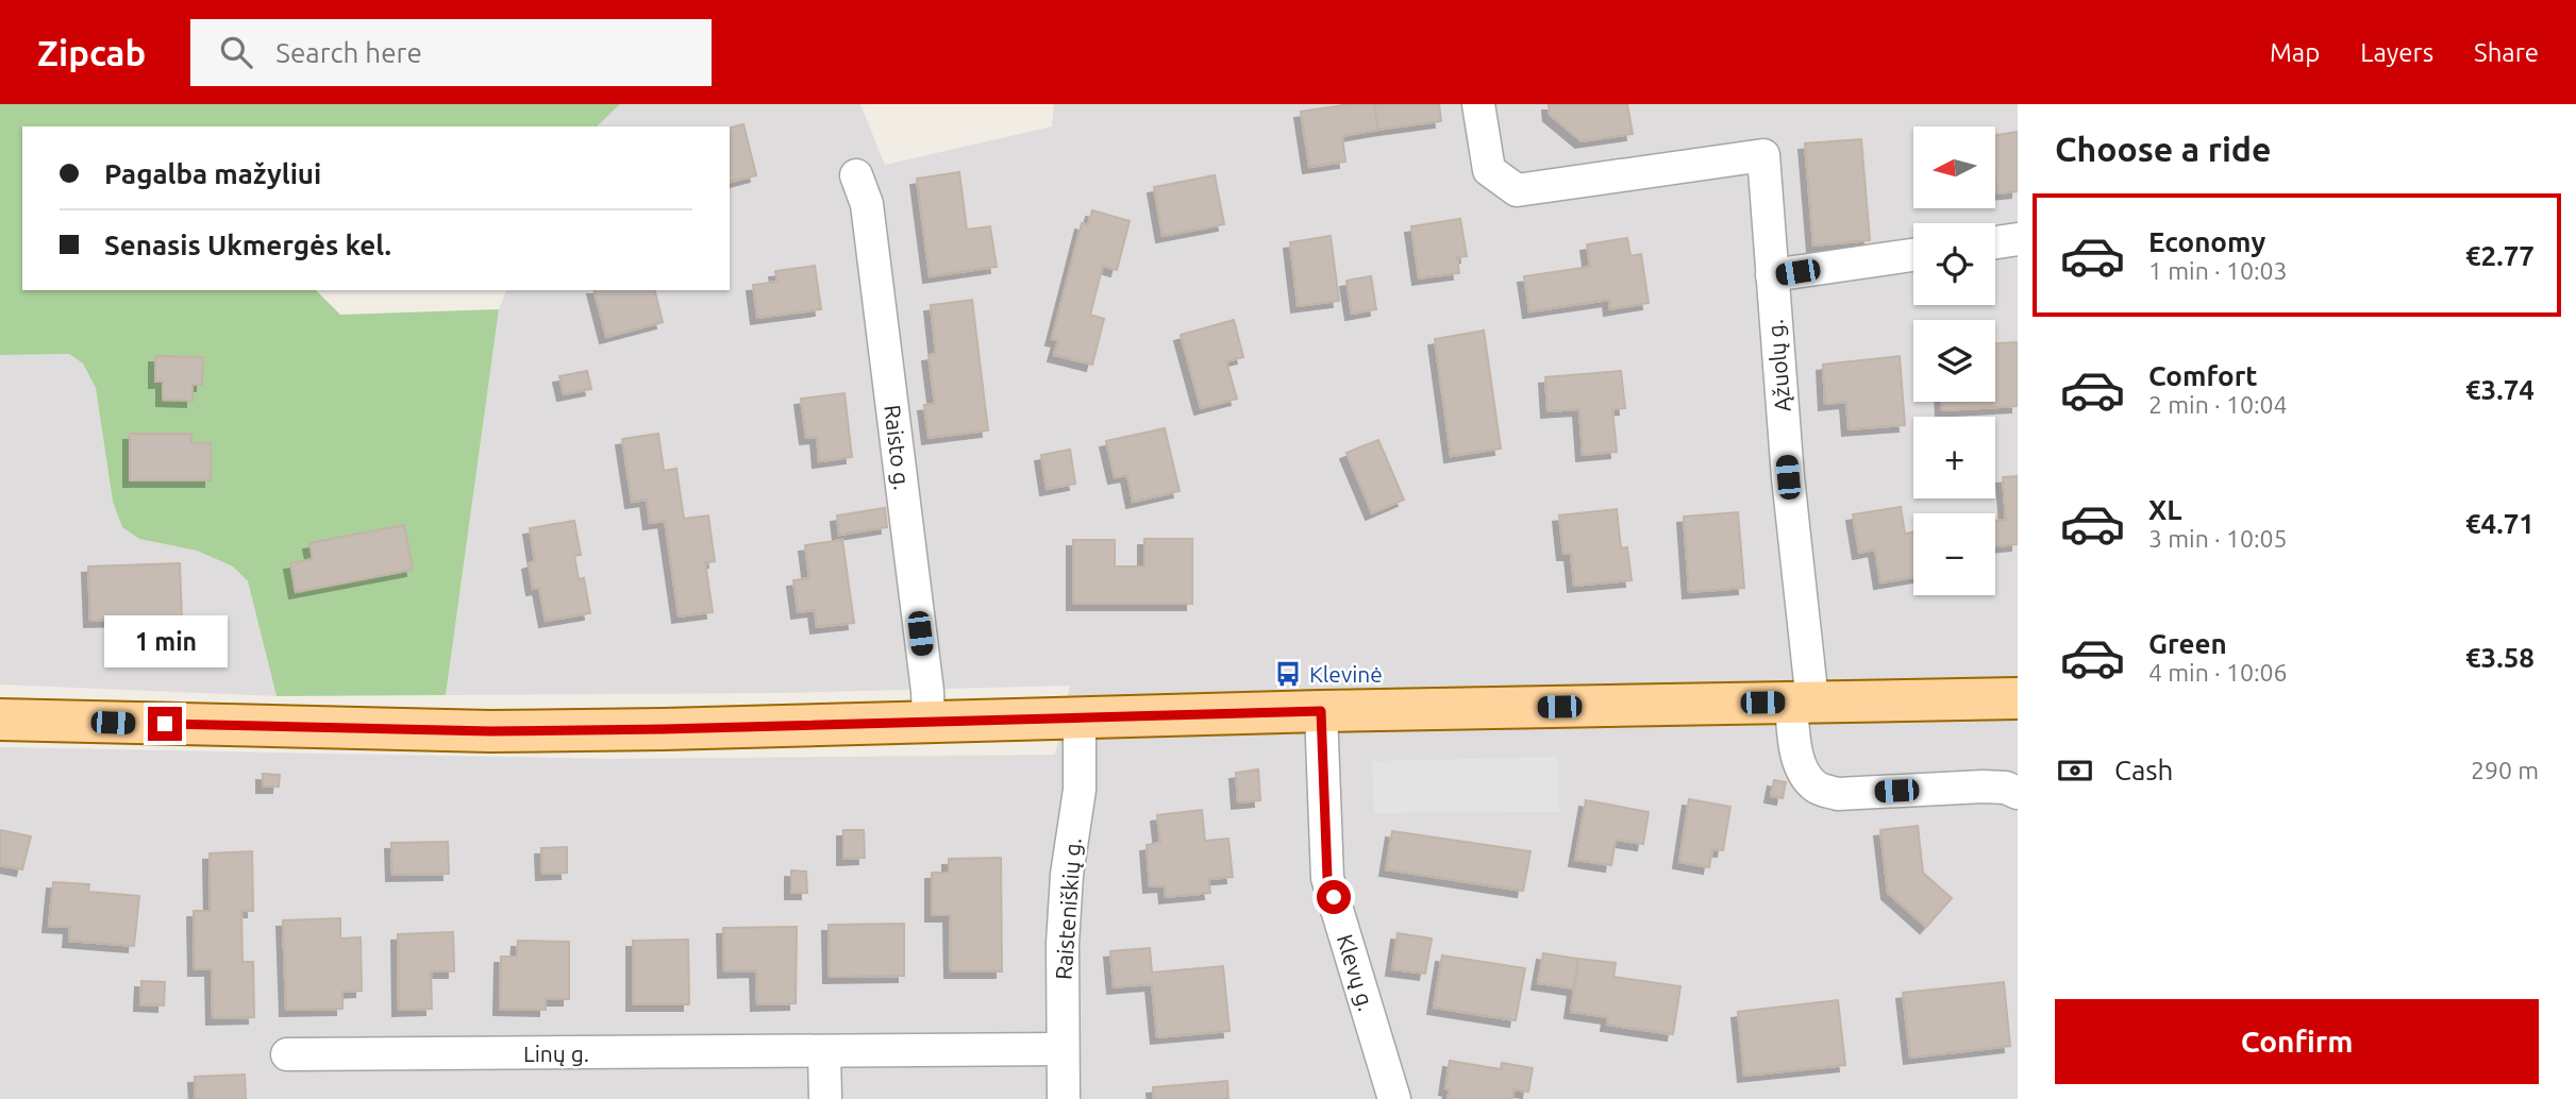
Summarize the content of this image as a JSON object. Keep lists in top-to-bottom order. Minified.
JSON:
{"streets":{"street":["Ąžuolų g.","Raisto g.","Raisteniškių g.","Klevų g.","Linų g."]},"crossings":[["Raisteniškių g.","Linų g."]],"places":{"bus stop":["Klevinė"]},"north":"left","page":{"header":"Zipcab","search":"Search here","nav":["Map","Layers","Share"],"heading":"Choose a ride","map_buttons":["+","−"],"banner":["Pagalba mažyliui","Senasis Ukmergės kel."],"list":[{"name":"Economy","note":"1 min · 10:03","value":"€2.77"},{"name":"Comfort","note":"2 min · 10:04","value":"€3.74"},{"name":"XL","note":"3 min · 10:05","value":"€4.71"},{"name":"Green","note":"4 min · 10:06","value":"€3.58"}],"bubble":"1 min","pay":["Cash","290 m"],"buttons":"Confirm"}}
